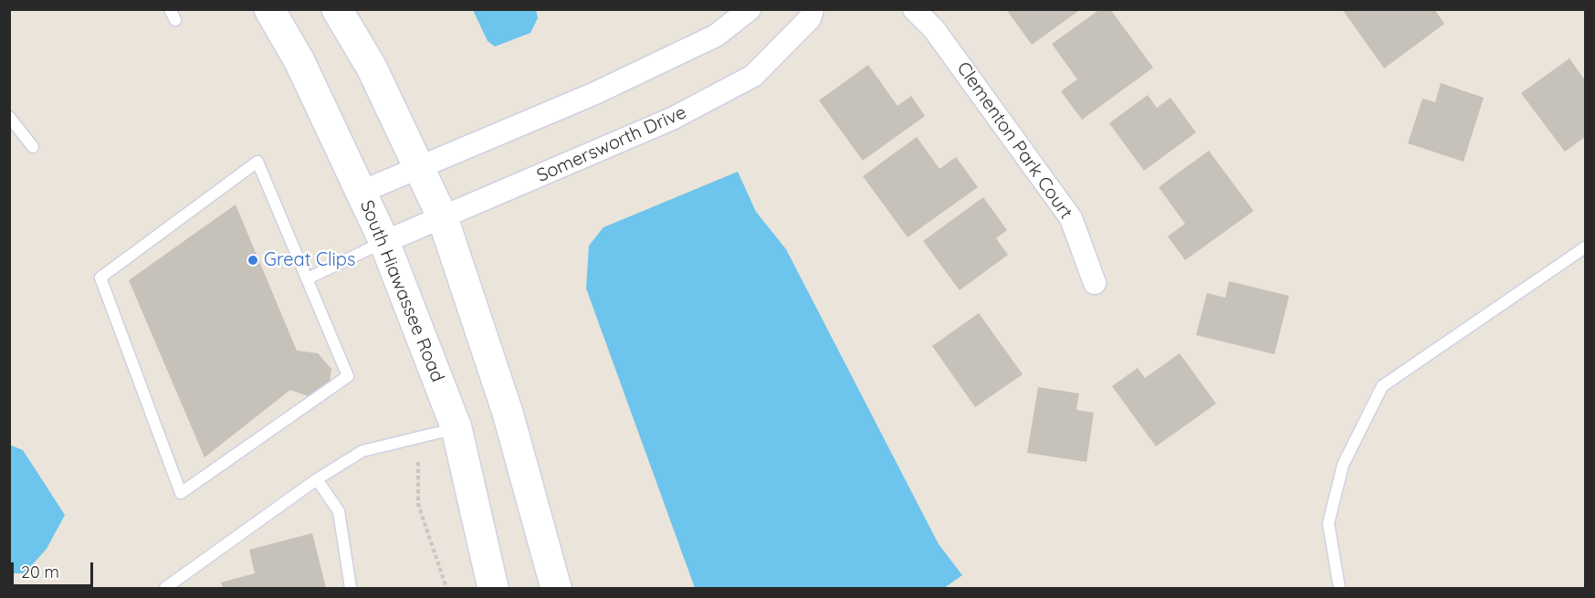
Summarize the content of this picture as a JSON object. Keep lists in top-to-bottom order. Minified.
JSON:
{"streets":{"street":["Clementon Park Court","Somersworth Drive","South Hiawassee Road"]},"crossings":[["Somersworth Drive","South Hiawassee Road"]],"places":["Great Clips"],"scale_bar":"20 m"}
